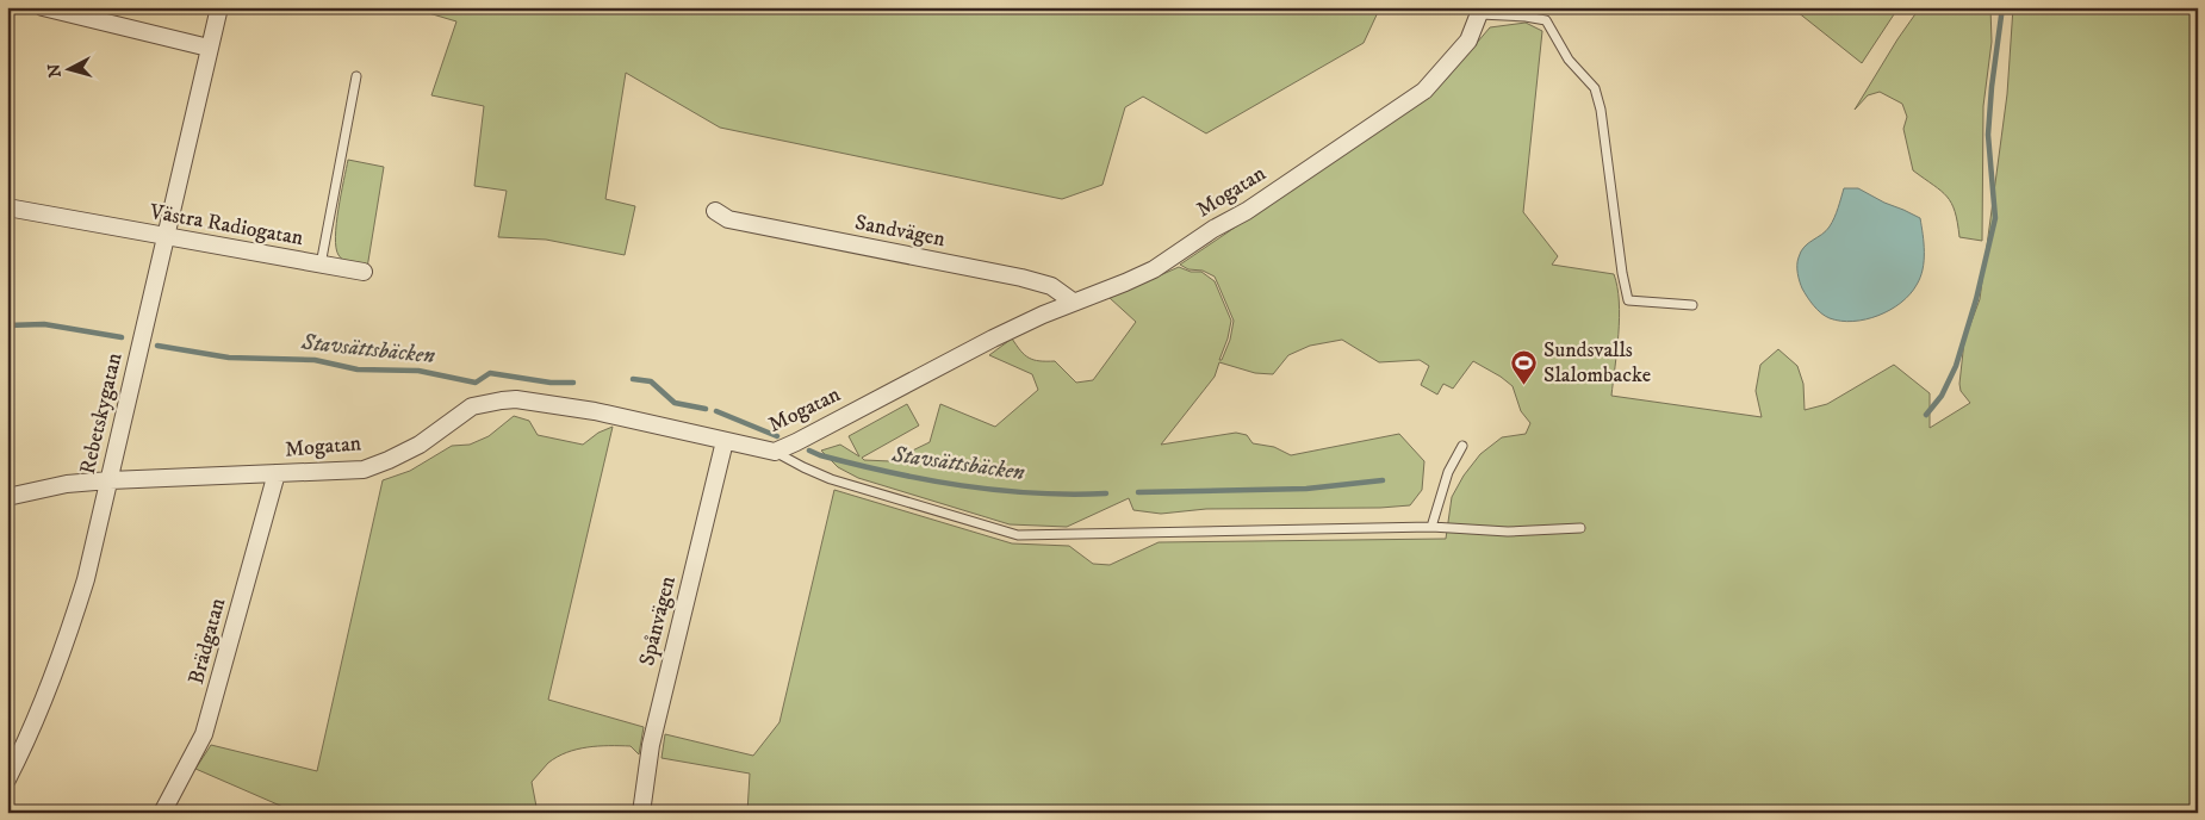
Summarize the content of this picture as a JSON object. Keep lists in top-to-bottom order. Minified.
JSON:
{"streets":{"street":["Mogatan","Västra Radiogatan","Sandvägen","Rebetskygatan","Spånvägen","Brädgatan"]},"crossings":[["Mogatan","Sandvägen"],["Mogatan","Rebetskygatan"],["Mogatan","Spånvägen"],["Mogatan","Brädgatan"],["Västra Radiogatan","Rebetskygatan"]],"water":["Stavsättsbäcken"],"places":{"sports":["Sundsvalls Slalombacke"]},"north":"left"}
